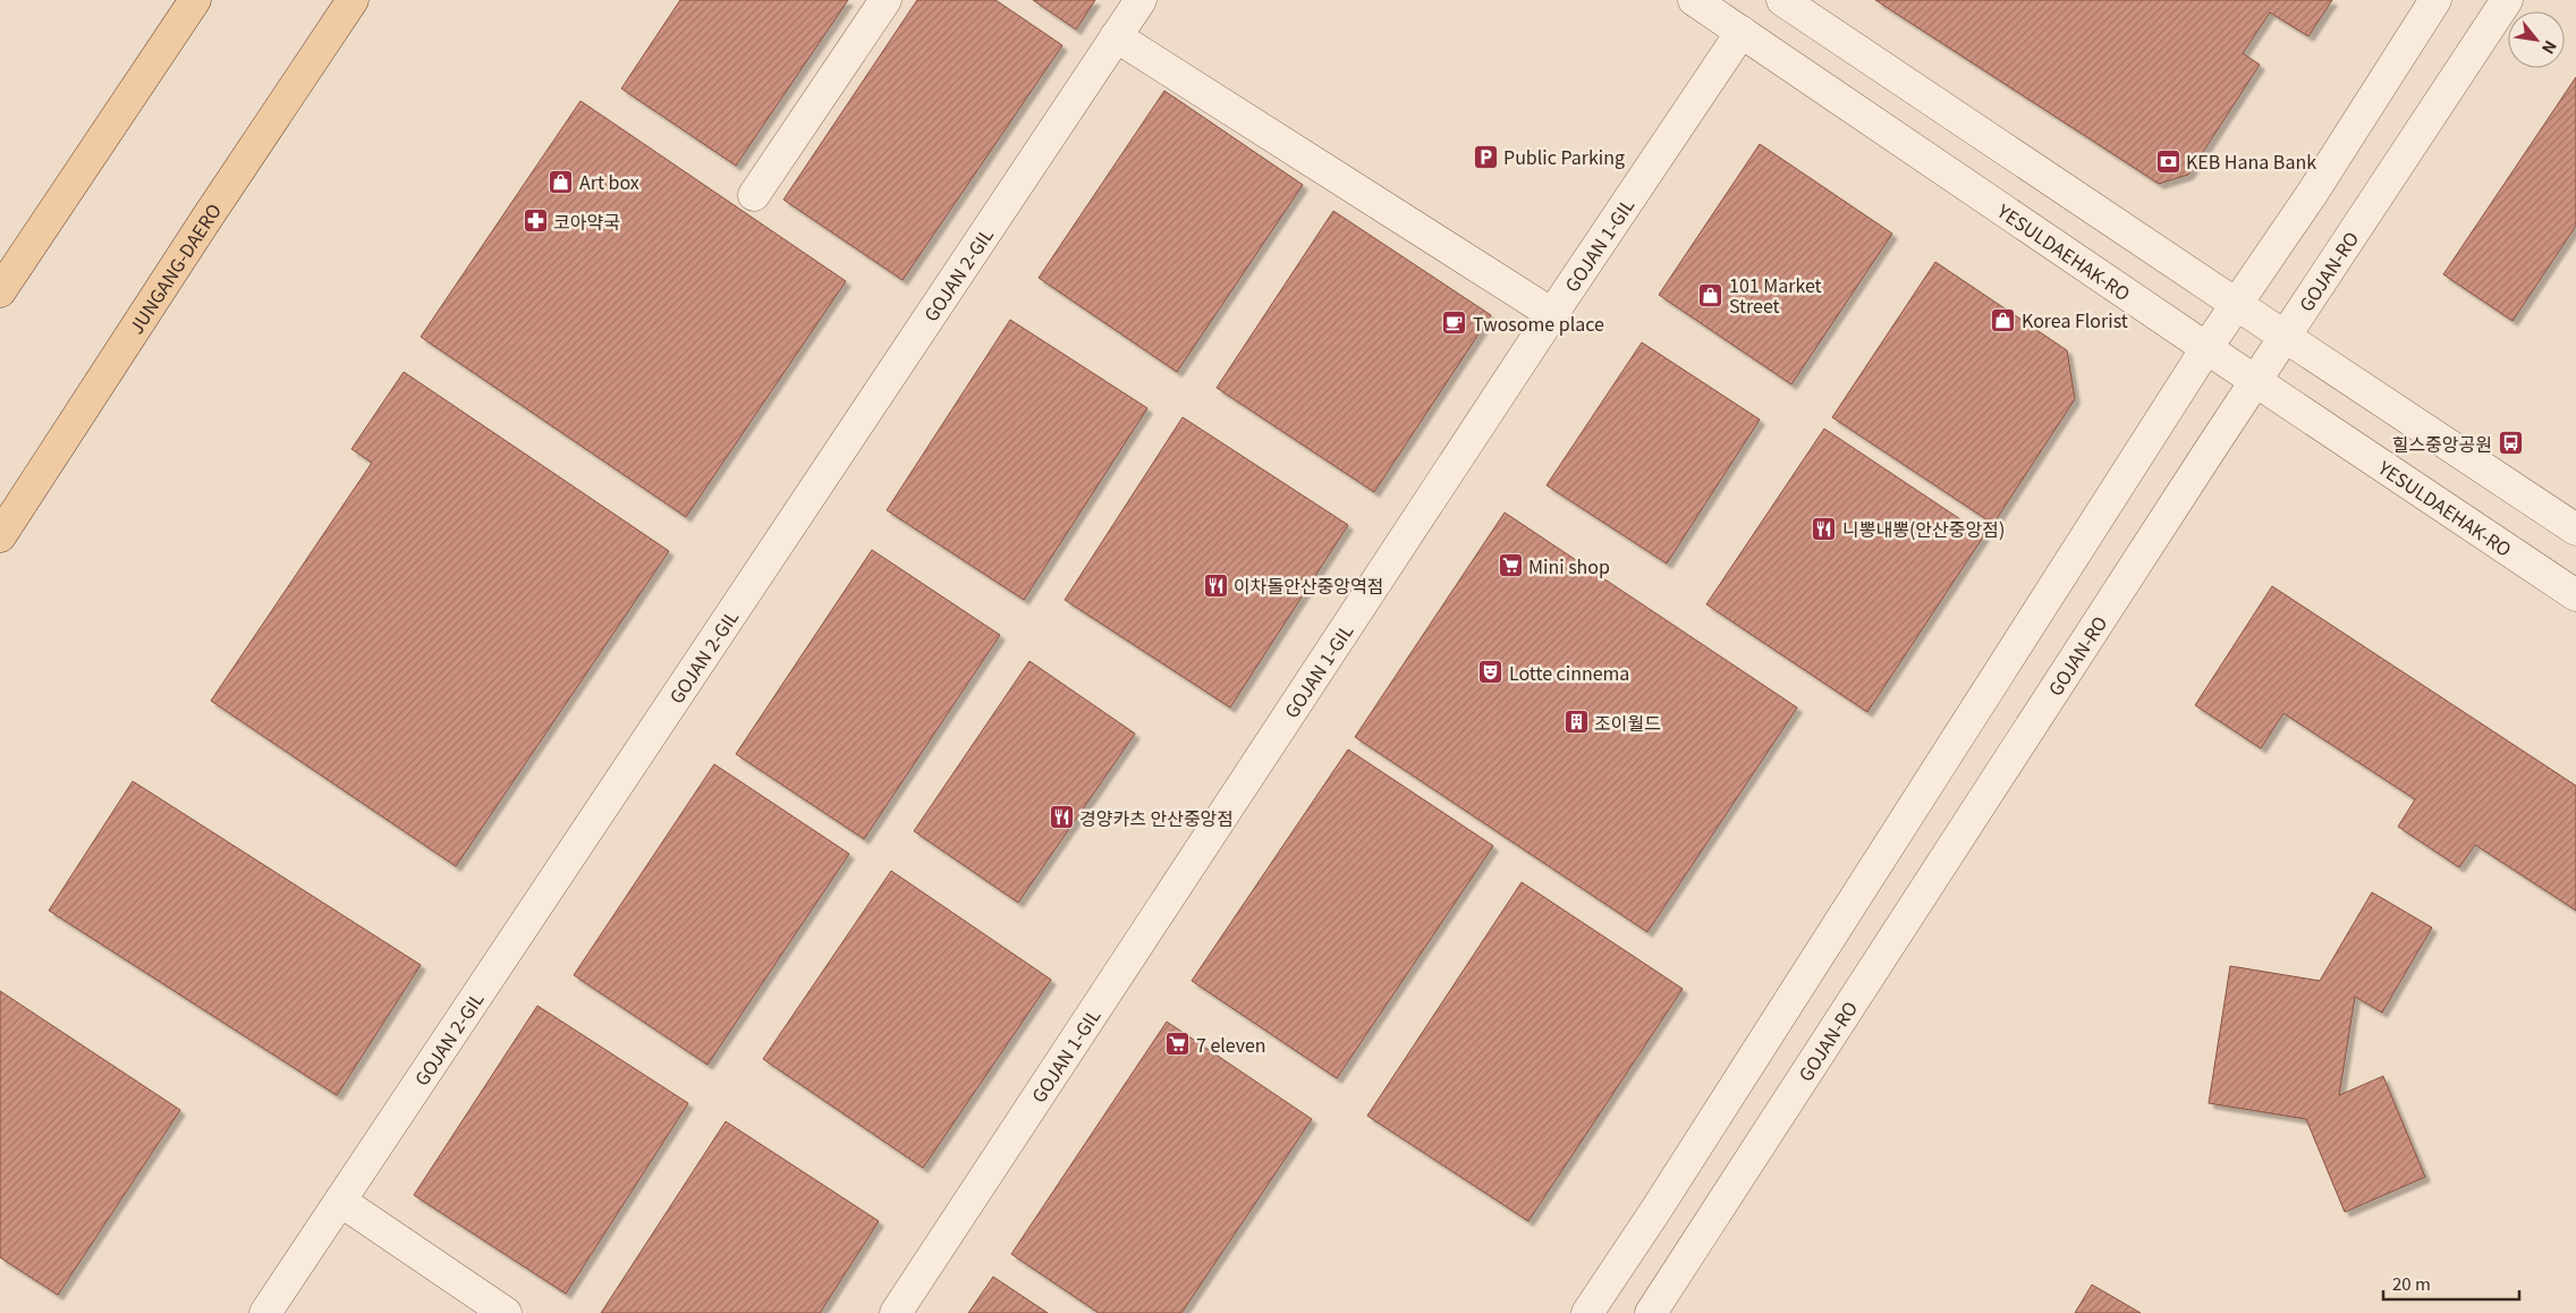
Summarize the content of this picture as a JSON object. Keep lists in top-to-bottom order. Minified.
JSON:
{"streets":{"main road":["JUNGANG-DAERO"],"street":["GOJAN 1-GIL","YESULDAEHAK-RO","GOJAN-RO","GOJAN 2-GIL"]},"crossings":[["GOJAN 1-GIL","YESULDAEHAK-RO"],["YESULDAEHAK-RO","GOJAN-RO"]],"places":{"parking":["Public Parking"],"bank":["KEB Hana Bank"],"shop":["Art box","101 Market Street","Korea Florist"],"pharmacy":["코아약국"],"cafe":["Twosome place"],"bus stop":["힐스중앙공원"],"restaurant":["니뽕내뽕(안산중앙점)","이차돌안산중앙역점","경양카츠 안산중앙점"],"supermarket":["Mini shop","7 eleven"],"theatre":["Lotte cinnema"],"building":["조이월드"]},"scale_bar":"20 m","north":"bottom right"}
